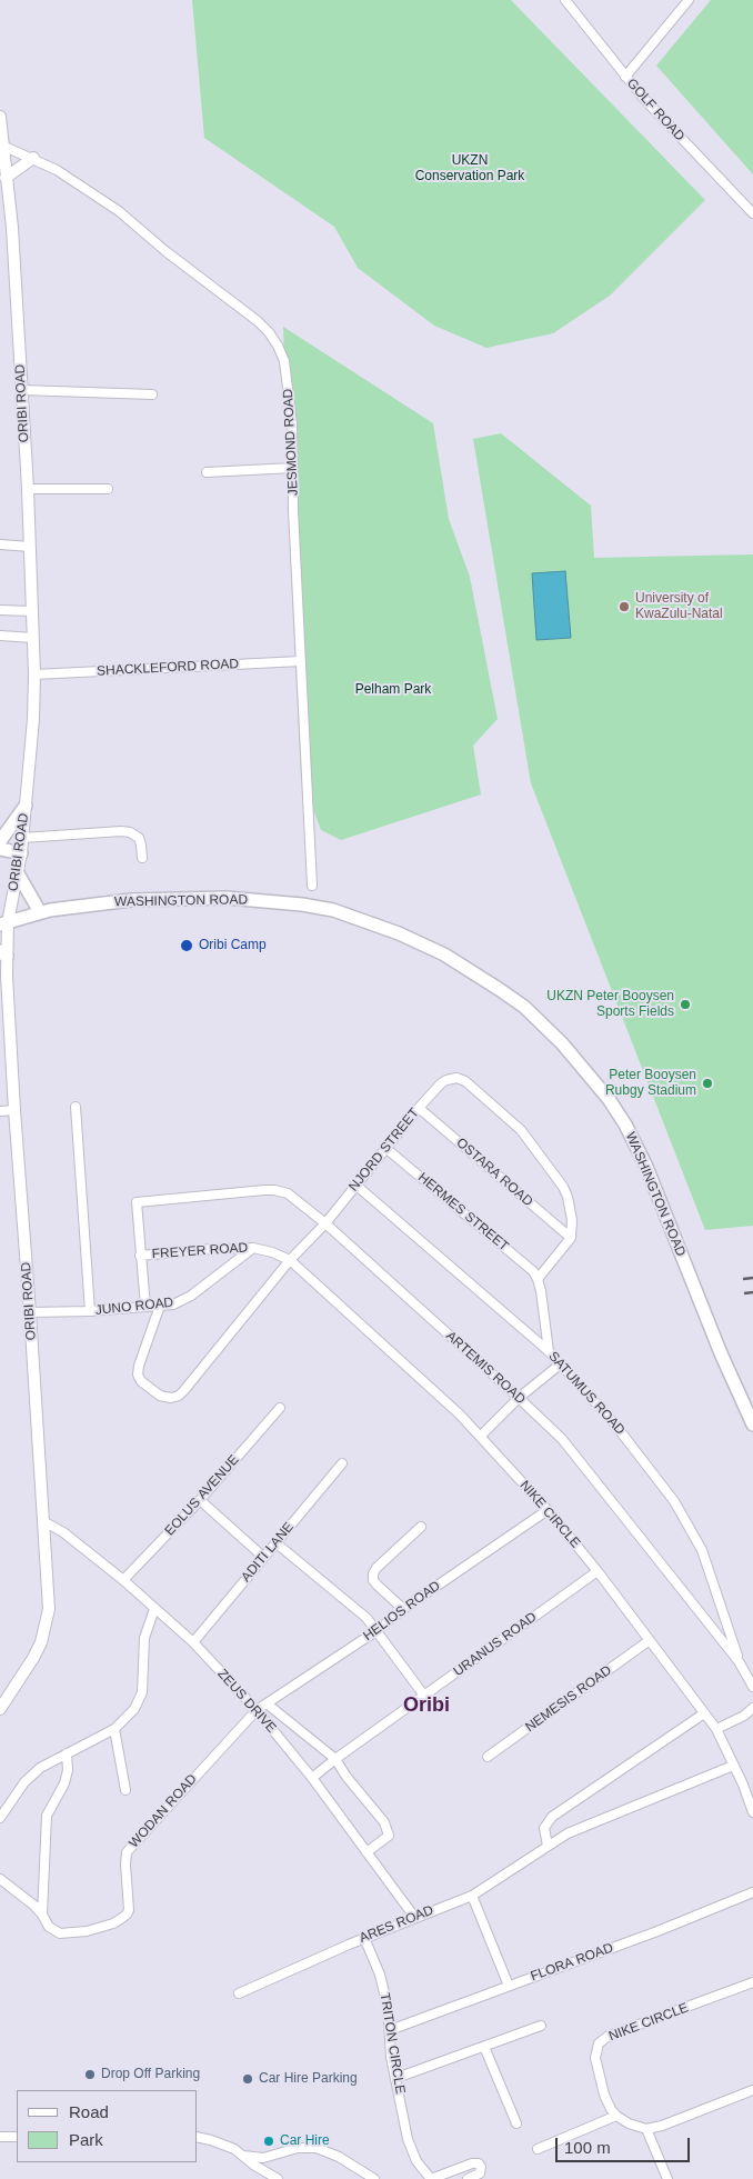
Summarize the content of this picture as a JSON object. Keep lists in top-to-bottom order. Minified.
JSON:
{"streets":{"main road":["WASHINGTON ROAD"],"street":["GOLF ROAD","ORIBI ROAD","JESMOND ROAD","SHACKLEFORD ROAD","NJORD STREET","OSTARA ROAD","HERMES STREET","FREYER ROAD","JUNO ROAD","ARTEMIS ROAD","SATUMUS ROAD","EOLUS AVENUE","NIKE CIRCLE","ADITI LANE","HELIOS ROAD","URANUS ROAD","NEMESIS ROAD","ZEUS DRIVE","WODAN ROAD","ARES ROAD","FLORA ROAD","TRITON CIRCLE"]},"crossings":[["ORIBI ROAD","JESMOND ROAD"],["ORIBI ROAD","SHACKLEFORD ROAD"],["ORIBI ROAD","WASHINGTON ROAD"],["ORIBI ROAD","JUNO ROAD"],["ORIBI ROAD","ZEUS DRIVE"],["JESMOND ROAD","SHACKLEFORD ROAD"],["NJORD STREET","OSTARA ROAD"],["NJORD STREET","HERMES STREET"],["NJORD STREET","FREYER ROAD"],["NJORD STREET","JUNO ROAD"],["NJORD STREET","ARTEMIS ROAD"],["NJORD STREET","SATUMUS ROAD"],["NJORD STREET","NIKE CIRCLE"],["FREYER ROAD","JUNO ROAD"],["FREYER ROAD","ARTEMIS ROAD"],["FREYER ROAD","NIKE CIRCLE"],["ARTEMIS ROAD","SATUMUS ROAD"],["EOLUS AVENUE","ZEUS DRIVE"],["NIKE CIRCLE","HELIOS ROAD"],["NIKE CIRCLE","URANUS ROAD"],["NIKE CIRCLE","NEMESIS ROAD"],["NIKE CIRCLE","ARES ROAD"],["ADITI LANE","ZEUS DRIVE"],["HELIOS ROAD","ZEUS DRIVE"],["HELIOS ROAD","WODAN ROAD"],["URANUS ROAD","ZEUS DRIVE"],["ZEUS DRIVE","WODAN ROAD"],["ZEUS DRIVE","ARES ROAD"],["ARES ROAD","TRITON CIRCLE"],["FLORA ROAD","TRITON CIRCLE"]],"districts":["Oribi"],"parks":["UKZN Conservation Park","Pelham Park"],"places":["University of KwaZulu-Natal","Oribi Camp","UKZN Peter Booysen Sports Fields","Peter Booysen Rubgy Stadium","Drop Off Parking","Car Hire Parking","Car Hire"],"legend":["Road","Park"],"scale_bar":"100 m"}
